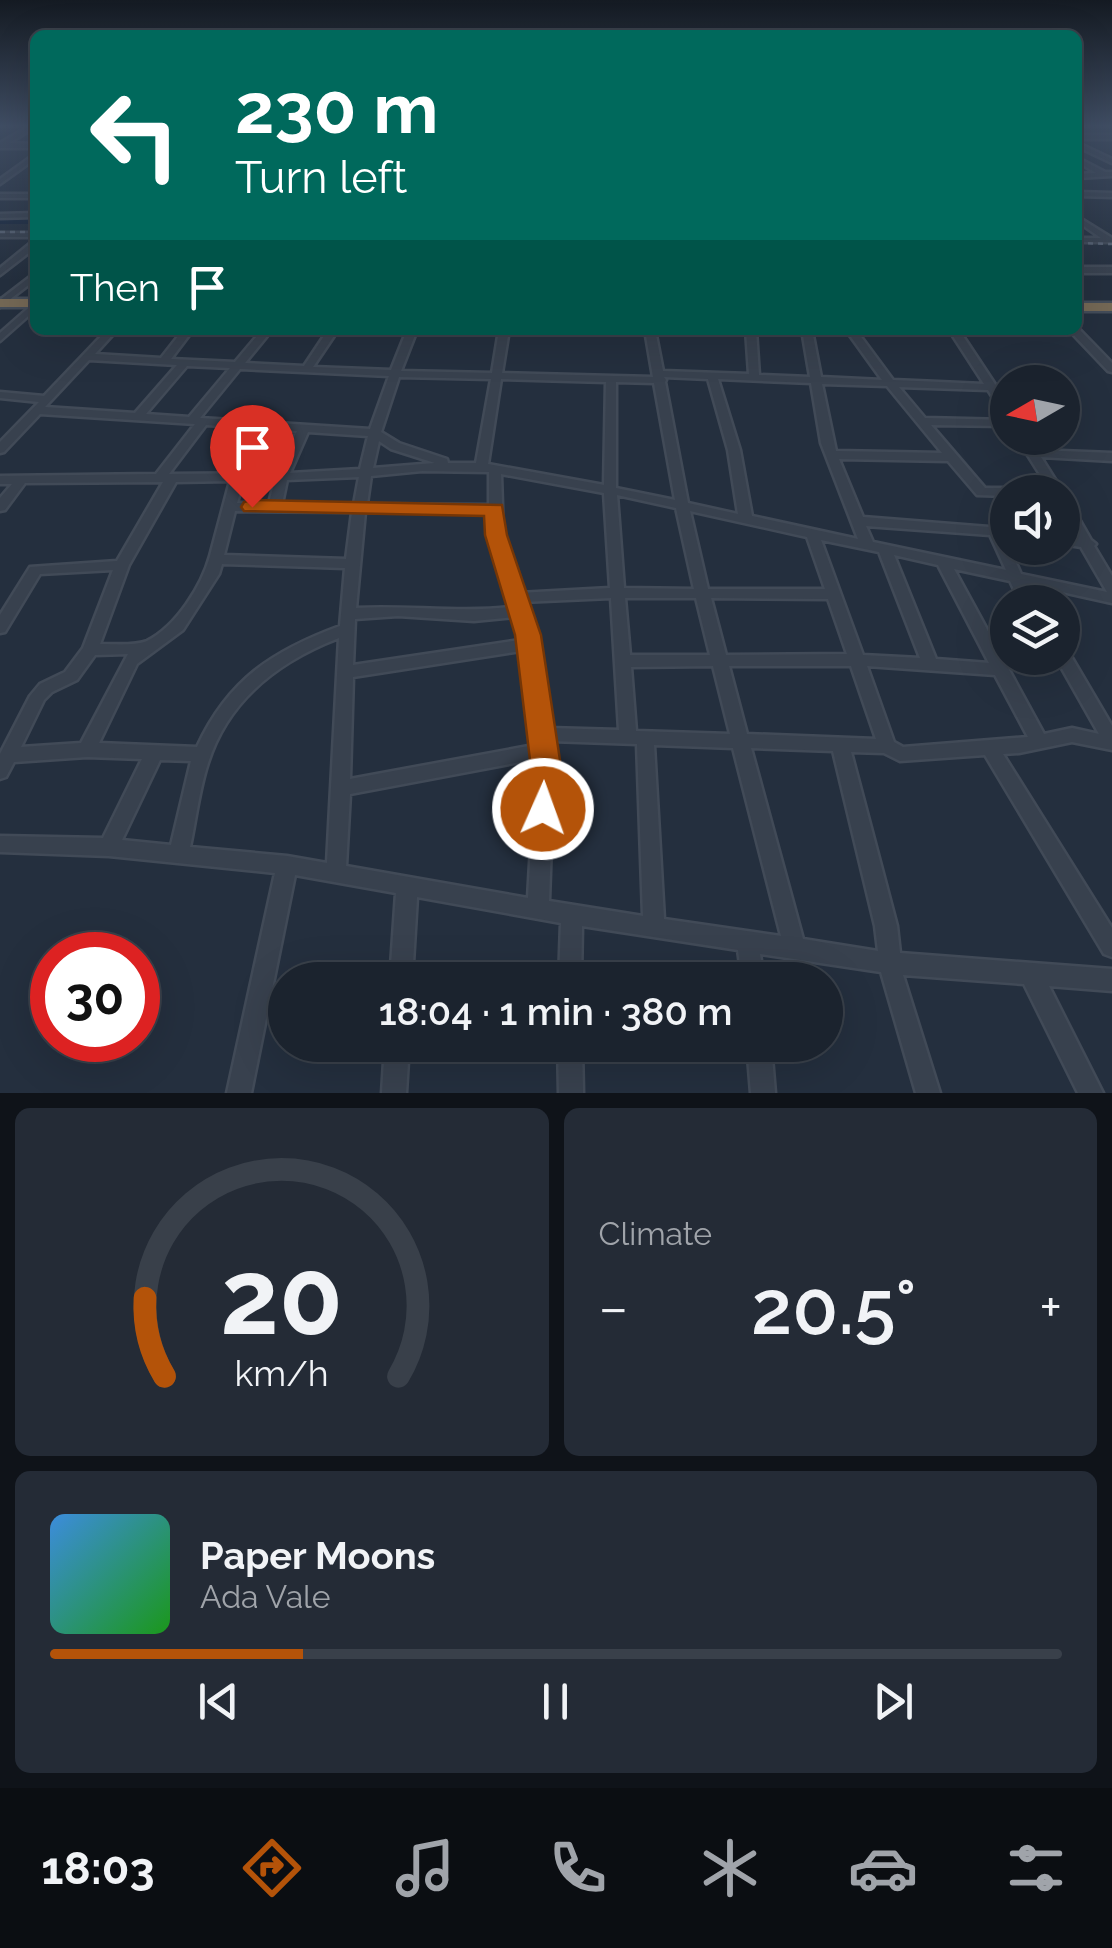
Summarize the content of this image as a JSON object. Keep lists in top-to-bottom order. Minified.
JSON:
{"north":"left","page":{"turn":["230 m","Turn left"],"then":"Then","limit":"30","trip":"18:04 · 1 min · 380 m","tile":"Climate","heat":["−","20.5°","+"],"song":["Paper Moons","Ada Vale"],"tabs":"18:03","gauge":["20","km/h"]}}
